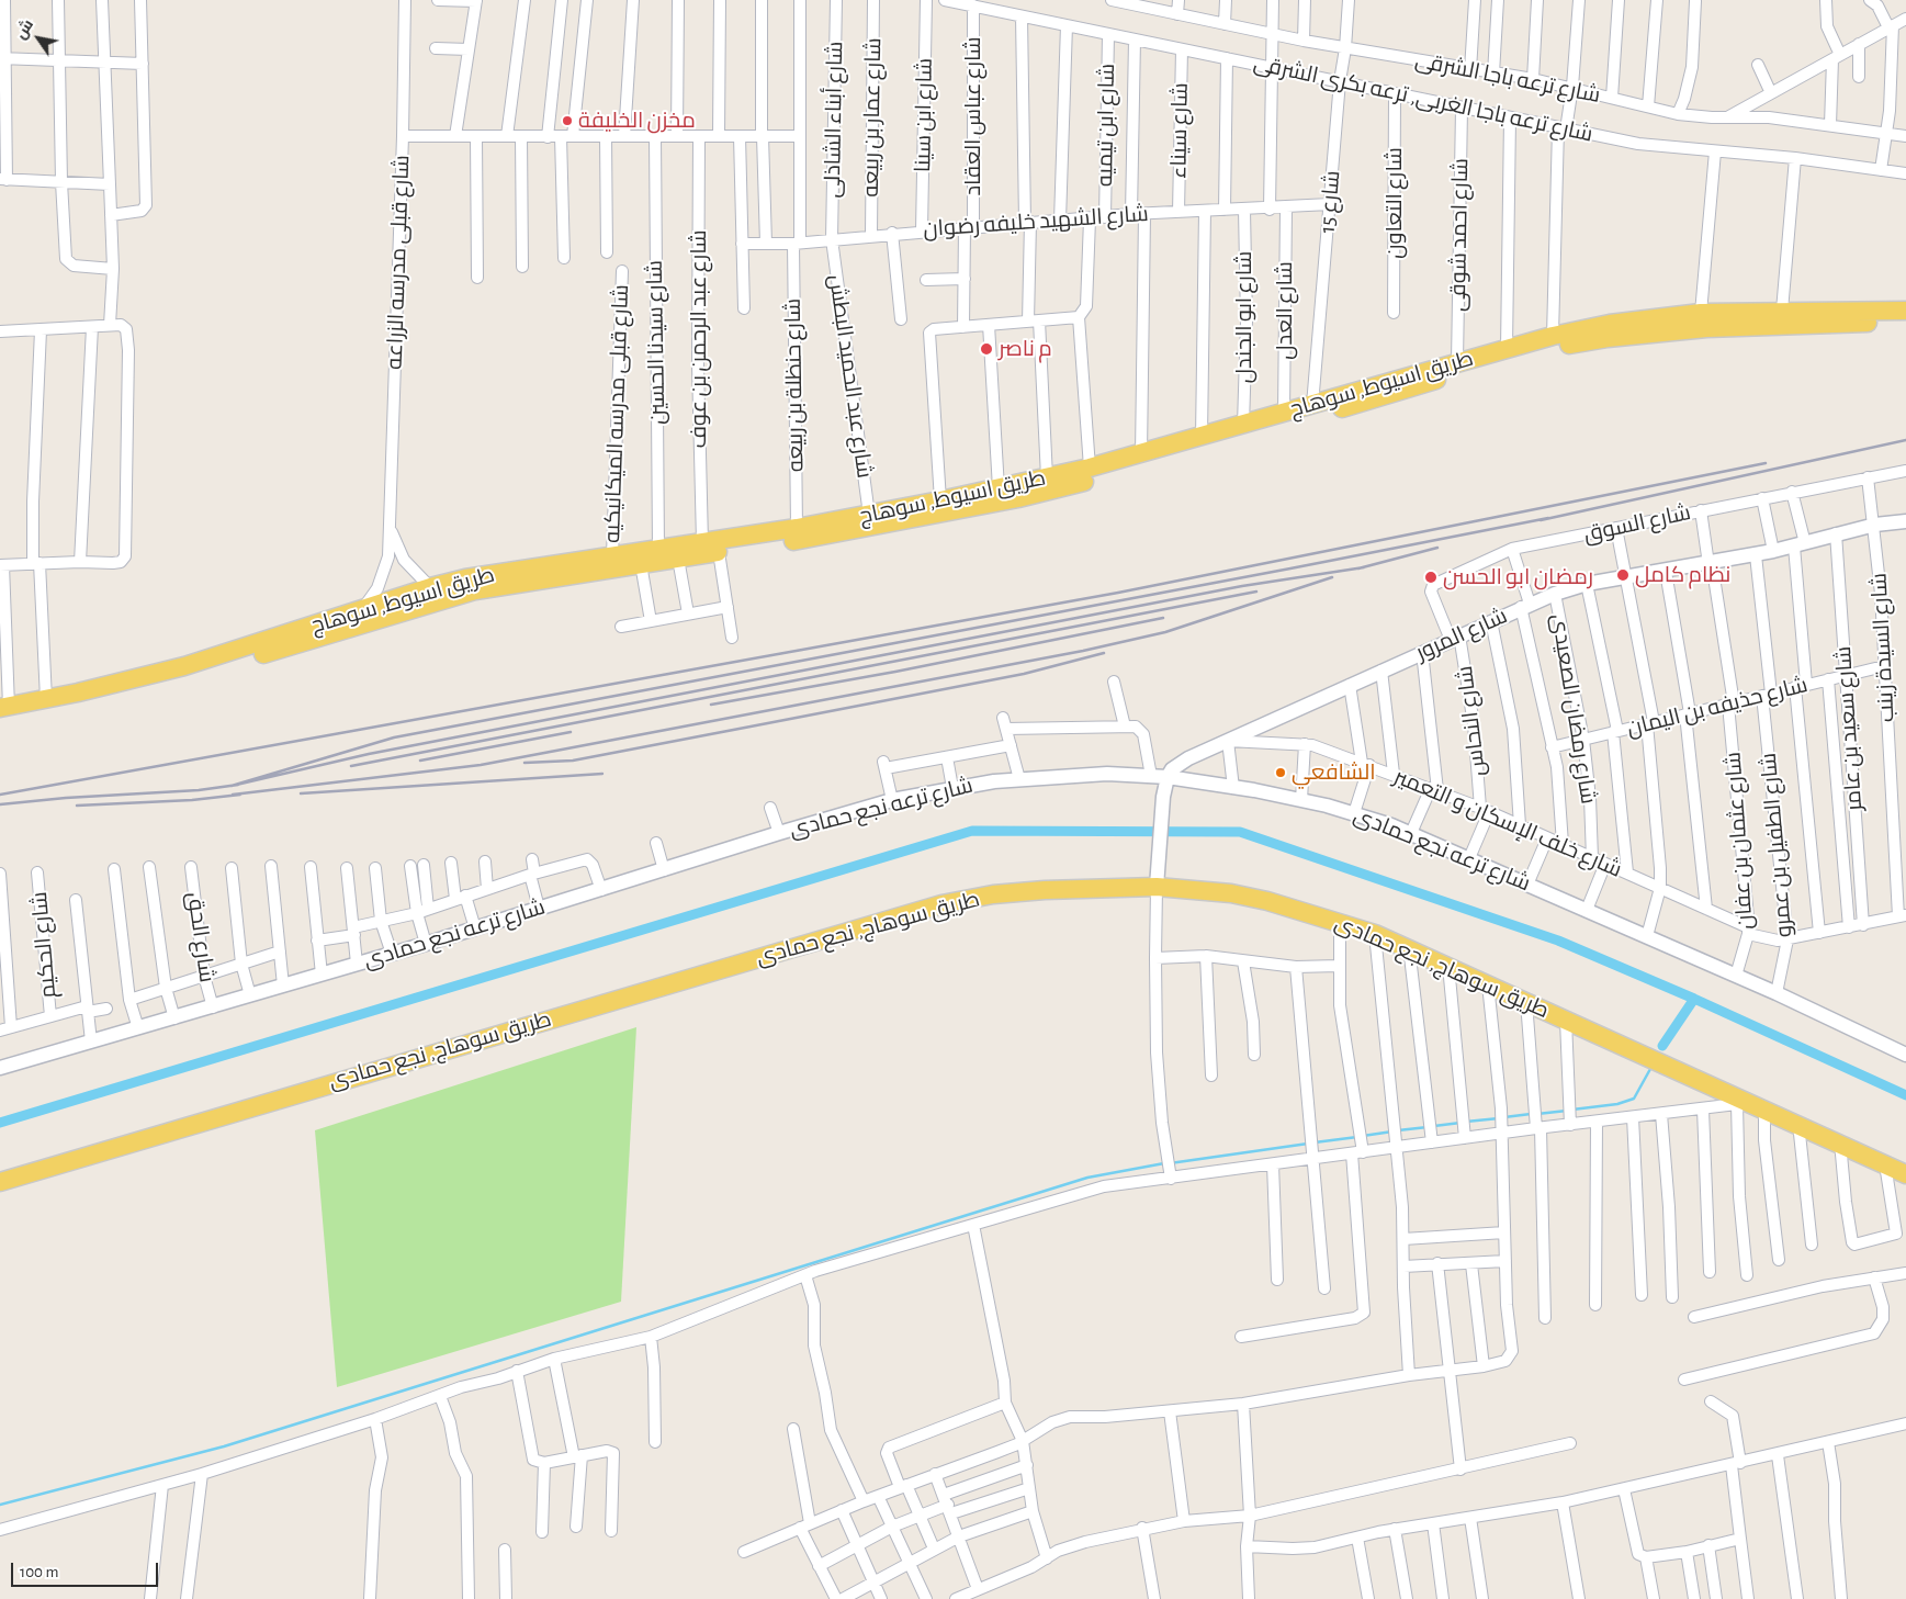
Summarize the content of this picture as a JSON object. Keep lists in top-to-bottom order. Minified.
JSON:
{"streets":{"main road":["طريق اسيوط, سوهاج","طريق سوهاج, نجع حمادى"],"street":["شارع ترعه باجا الشرقى","شارع ترعه باجا الغربى, ترعه بكرى الشرقى","شارع ابن سينا","شارع عباس العقاد","شارع عمار بن ربيعه","شارع أبناء الشاذلى","شارع ابن تيميه","شارع سيناء","شارع 15","شارع التعاون","شارع الشهيد خليفه رضوان","شارع احمد شوقى","شارع قبلى مدرسه الزراعه","شارع العدل","شارع ابو الجندل","شارع عبد الرحمن بن عوف","شارع سيدنا الحسين","شارع عبد الحميد البطش","شارع حنظلة بن ربيعه","شارع قبلى مدرسه الميكانيكيه","شارع السوق","شارع المرور","شارع السيدة زينب","شارع حذيفه بن اليمان","شارع رمضان الصعيدى","شارع النحاس","شارع سعيد بن عامر","شارع ترعه نجع حمادى","شارع خلف الإسكان و التعمير","شارع عثمان بن عفان","شارع الطفيل بن عمرو","شارع الحق","شارع الحكيم"]},"crossings":[["شارع ترعه باجا الشرقى","شارع 15"],["شارع ترعه باجا الغربى, ترعه بكرى الشرقى","شارع عباس العقاد"],["شارع ترعه باجا الغربى, ترعه بكرى الشرقى","شارع ابن تيميه"],["شارع ترعه باجا الغربى, ترعه بكرى الشرقى","شارع سيناء"],["شارع ترعه باجا الغربى, ترعه بكرى الشرقى","شارع 15"],["شارع ترعه باجا الغربى, ترعه بكرى الشرقى","شارع التعاون"],["شارع ترعه باجا الغربى, ترعه بكرى الشرقى","شارع احمد شوقى"],["شارع ابن سينا","شارع الشهيد خليفه رضوان"],["شارع عباس العقاد","شارع الشهيد خليفه رضوان"],["شارع عمار بن ربيعه","شارع الشهيد خليفه رضوان"],["شارع أبناء الشاذلى","شارع الشهيد خليفه رضوان"],["شارع أبناء الشاذلى","شارع عبد الحميد البطش"],["شارع ابن تيميه","شارع الشهيد خليفه رضوان"],["شارع سيناء","شارع الشهيد خليفه رضوان"],["شارع 15","شارع الشهيد خليفه رضوان"],["شارع 15","طريق اسيوط, سوهاج"],["شارع الشهيد خليفه رضوان","شارع العدل"],["شارع الشهيد خليفه رضوان","شارع ابو الجندل"],["شارع الشهيد خليفه رضوان","شارع عبد الحميد البطش"],["شارع الشهيد خليفه رضوان","شارع حنظلة بن ربيعه"],["شارع احمد شوقى","طريق اسيوط, سوهاج"],["شارع قبلى مدرسه الزراعه","طريق اسيوط, سوهاج"],["شارع العدل","طريق اسيوط, سوهاج"],["شارع ابو الجندل","طريق اسيوط, سوهاج"],["شارع عبد الرحمن بن عوف","طريق اسيوط, سوهاج"],["شارع سيدنا الحسين","طريق اسيوط, سوهاج"],["شارع عبد الحميد البطش","طريق اسيوط, سوهاج"],["طريق اسيوط, سوهاج","شارع حنظلة بن ربيعه"],["طريق اسيوط, سوهاج","شارع قبلى مدرسه الميكانيكيه"],["شارع السوق","شارع المرور"],["شارع السوق","شارع السيدة زينب"],["شارع السوق","شارع النحاس"],["شارع السوق","شارع عثمان بن عفان"],["شارع المرور","شارع السيدة زينب"],["شارع المرور","شارع رمضان الصعيدى"],["شارع المرور","شارع النحاس"],["شارع المرور","شارع سعيد بن عامر"],["شارع المرور","شارع ترعه نجع حمادى"],["شارع المرور","شارع خلف الإسكان و التعمير"],["شارع المرور","شارع عثمان بن عفان"],["شارع المرور","شارع الطفيل بن عمرو"],["شارع السيدة زينب","شارع حذيفه بن اليمان"],["شارع السيدة زينب","شارع خلف الإسكان و التعمير"],["شارع حذيفه بن اليمان","شارع رمضان الصعيدى"],["شارع حذيفه بن اليمان","شارع سعيد بن عامر"],["شارع حذيفه بن اليمان","شارع عثمان بن عفان"],["شارع حذيفه بن اليمان","شارع الطفيل بن عمرو"],["شارع رمضان الصعيدى","شارع خلف الإسكان و التعمير"],["شارع النحاس","شارع خلف الإسكان و التعمير"],["شارع سعيد بن عامر","شارع خلف الإسكان و التعمير"],["شارع ترعه نجع حمادى","شارع عثمان بن عفان"],["شارع ترعه نجع حمادى","شارع الطفيل بن عمرو"],["شارع ترعه نجع حمادى","شارع الحق"],["شارع خلف الإسكان و التعمير","شارع عثمان بن عفان"],["شارع خلف الإسكان و التعمير","شارع الطفيل بن عمرو"]],"places":["مخزن الخليفة","م ناصر","نظام كامل","رمضان ابو الحسن","الشافعي"],"scale_bar":"100 m","north":"top left"}
